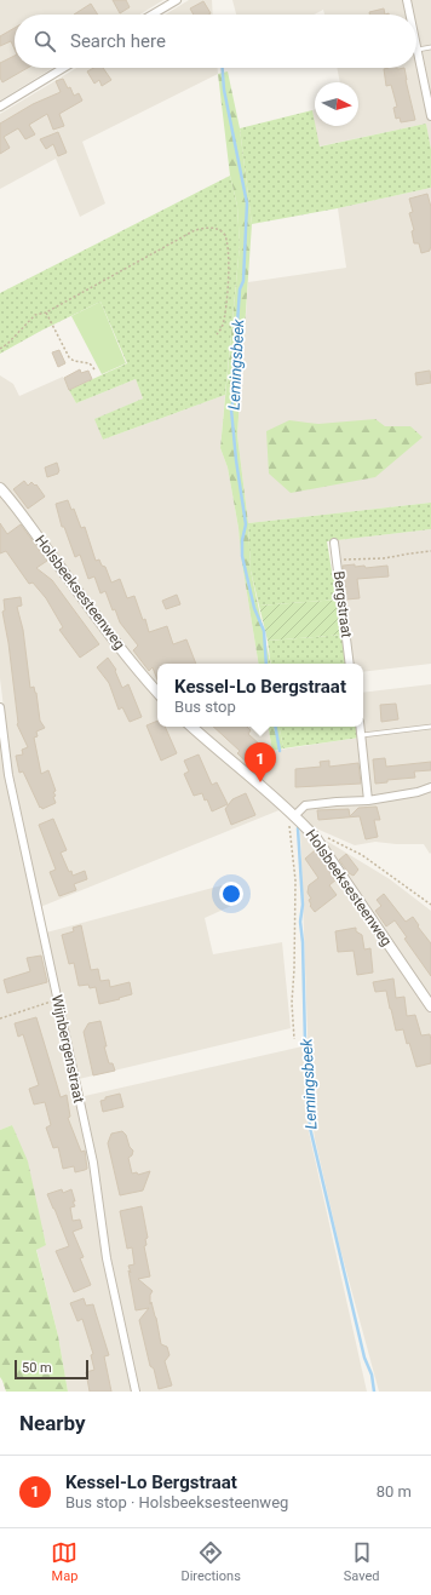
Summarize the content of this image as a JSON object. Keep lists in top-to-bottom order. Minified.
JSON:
{"streets":{"street":["Holsbeeksesteenweg","Bergstraat","Wijnbergenstraat"]},"water":["Lemingsbeek"],"scale_bar":"50 m","north":"right","page":{"search":"Search here","popup":["Kessel-Lo Bergstraat","Bus stop"],"pins":"1","scale":"50 m","heading":"Nearby","list":[{"mark":"1","name":"Kessel-Lo Bergstraat","note":"Bus stop · Holsbeeksesteenweg","value":"80 m"}],"nav":["Map","Directions","Saved"]}}
